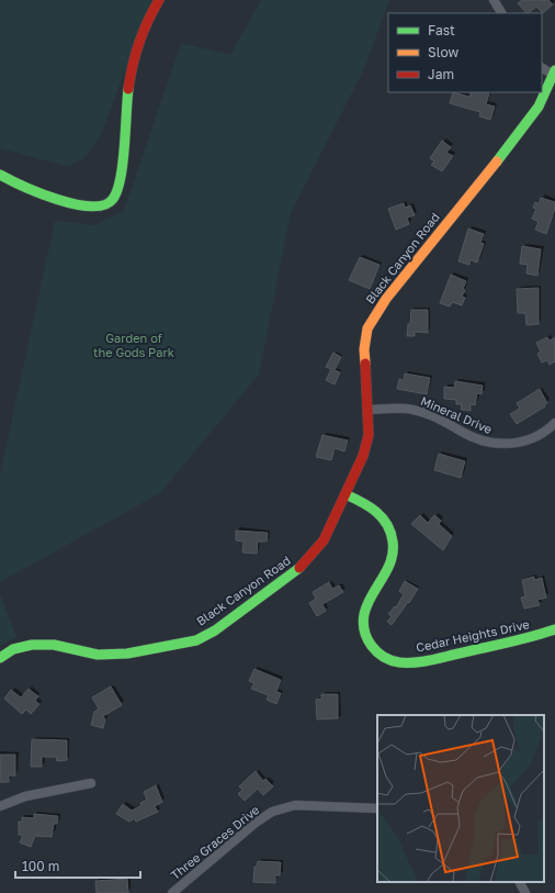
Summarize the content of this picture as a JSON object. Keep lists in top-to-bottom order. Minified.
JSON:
{"streets":{"street":["Black Canyon Road","Mineral Drive","Cedar Heights Drive","Three Graces Drive"]},"crossings":[["Black Canyon Road","Mineral Drive"],["Black Canyon Road","Cedar Heights Drive"]],"parks":["Garden of the Gods Park"],"legend":["Fast","Slow","Jam"],"scale_bar":"100 m"}
